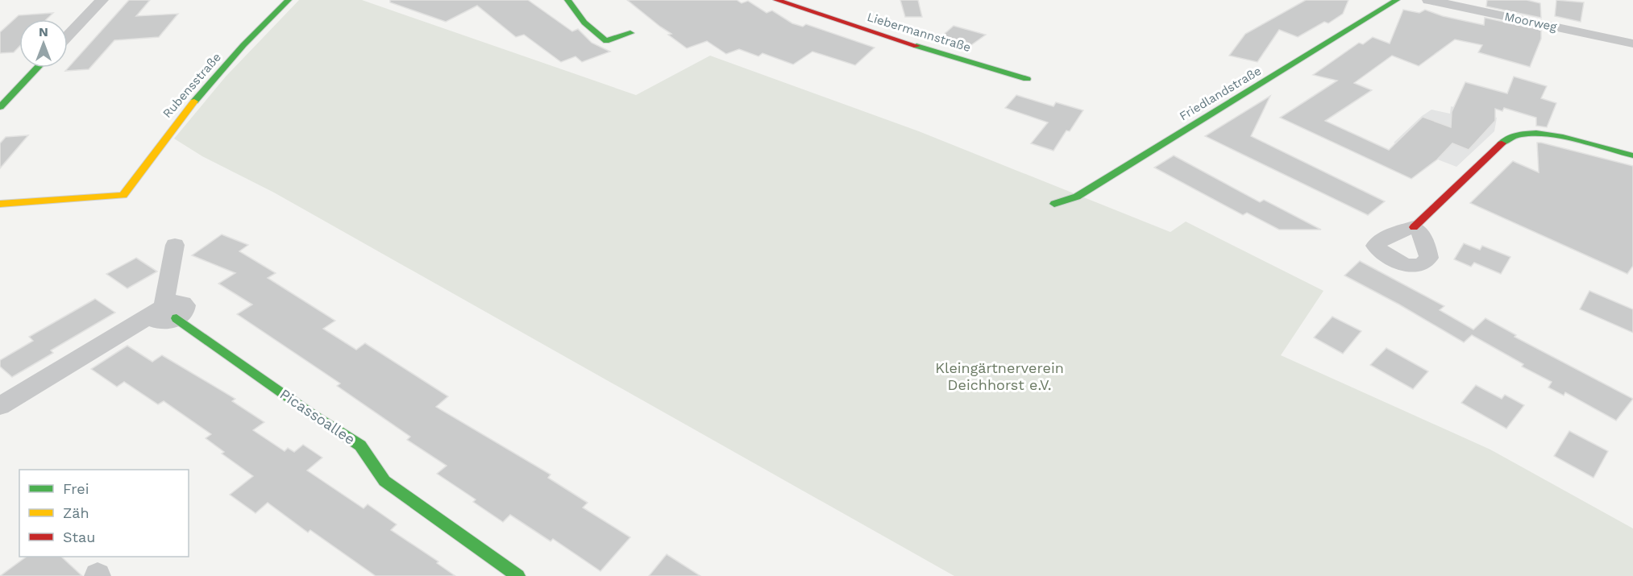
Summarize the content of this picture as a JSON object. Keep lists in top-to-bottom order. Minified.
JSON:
{"streets":{"street":["Moorweg","Liebermannstraße","Rubensstraße","Friedlandstraße","Picassoallee"]},"parks":["Kleingärtnerverein Deichhorst e.V."],"legend":["Frei","Zäh","Stau"],"north":"top"}
